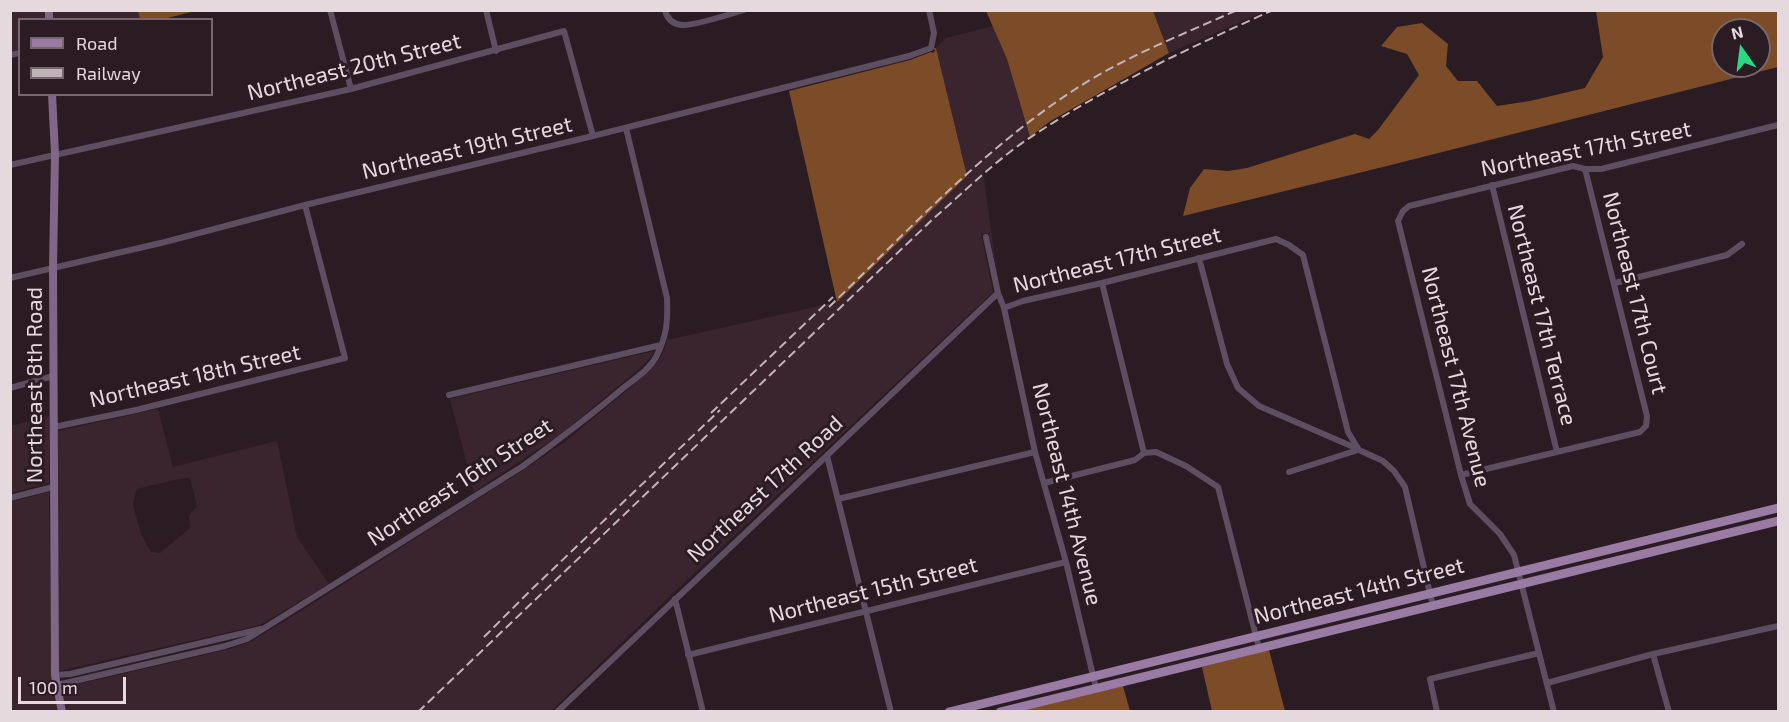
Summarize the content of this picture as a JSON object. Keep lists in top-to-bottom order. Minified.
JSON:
{"streets":{"main road":["Northeast 8th Road","Northeast 14th Street"],"street":["Northeast 20th Street","Northeast 19th Street","Northeast 17th Street","Northeast 17th Court","Northeast 17th Terrace","Northeast 18th Street","Northeast 17th Avenue","Northeast 16th Street","Northeast 17th Road","Northeast 14th Avenue","Northeast 15th Street"]},"crossings":[["Northeast 20th Street","Northeast 19th Street"],["Northeast 20th Street","Northeast 8th Road"],["Northeast 19th Street","Northeast 18th Street"],["Northeast 19th Street","Northeast 8th Road"],["Northeast 17th Street","Northeast 17th Court"],["Northeast 17th Street","Northeast 17th Terrace"],["Northeast 17th Street","Northeast 17th Avenue"],["Northeast 17th Street","Northeast 17th Road"],["Northeast 17th Street","Northeast 14th Avenue"],["Northeast 17th Court","Northeast 17th Terrace"],["Northeast 18th Street","Northeast 8th Road"],["Northeast 17th Avenue","Northeast 14th Street"],["Northeast 8th Road","Northeast 16th Street"],["Northeast 14th Avenue","Northeast 15th Street"],["Northeast 14th Avenue","Northeast 14th Street"]],"legend":["Road","Railway"],"scale_bar":"100 m","north":"top"}
